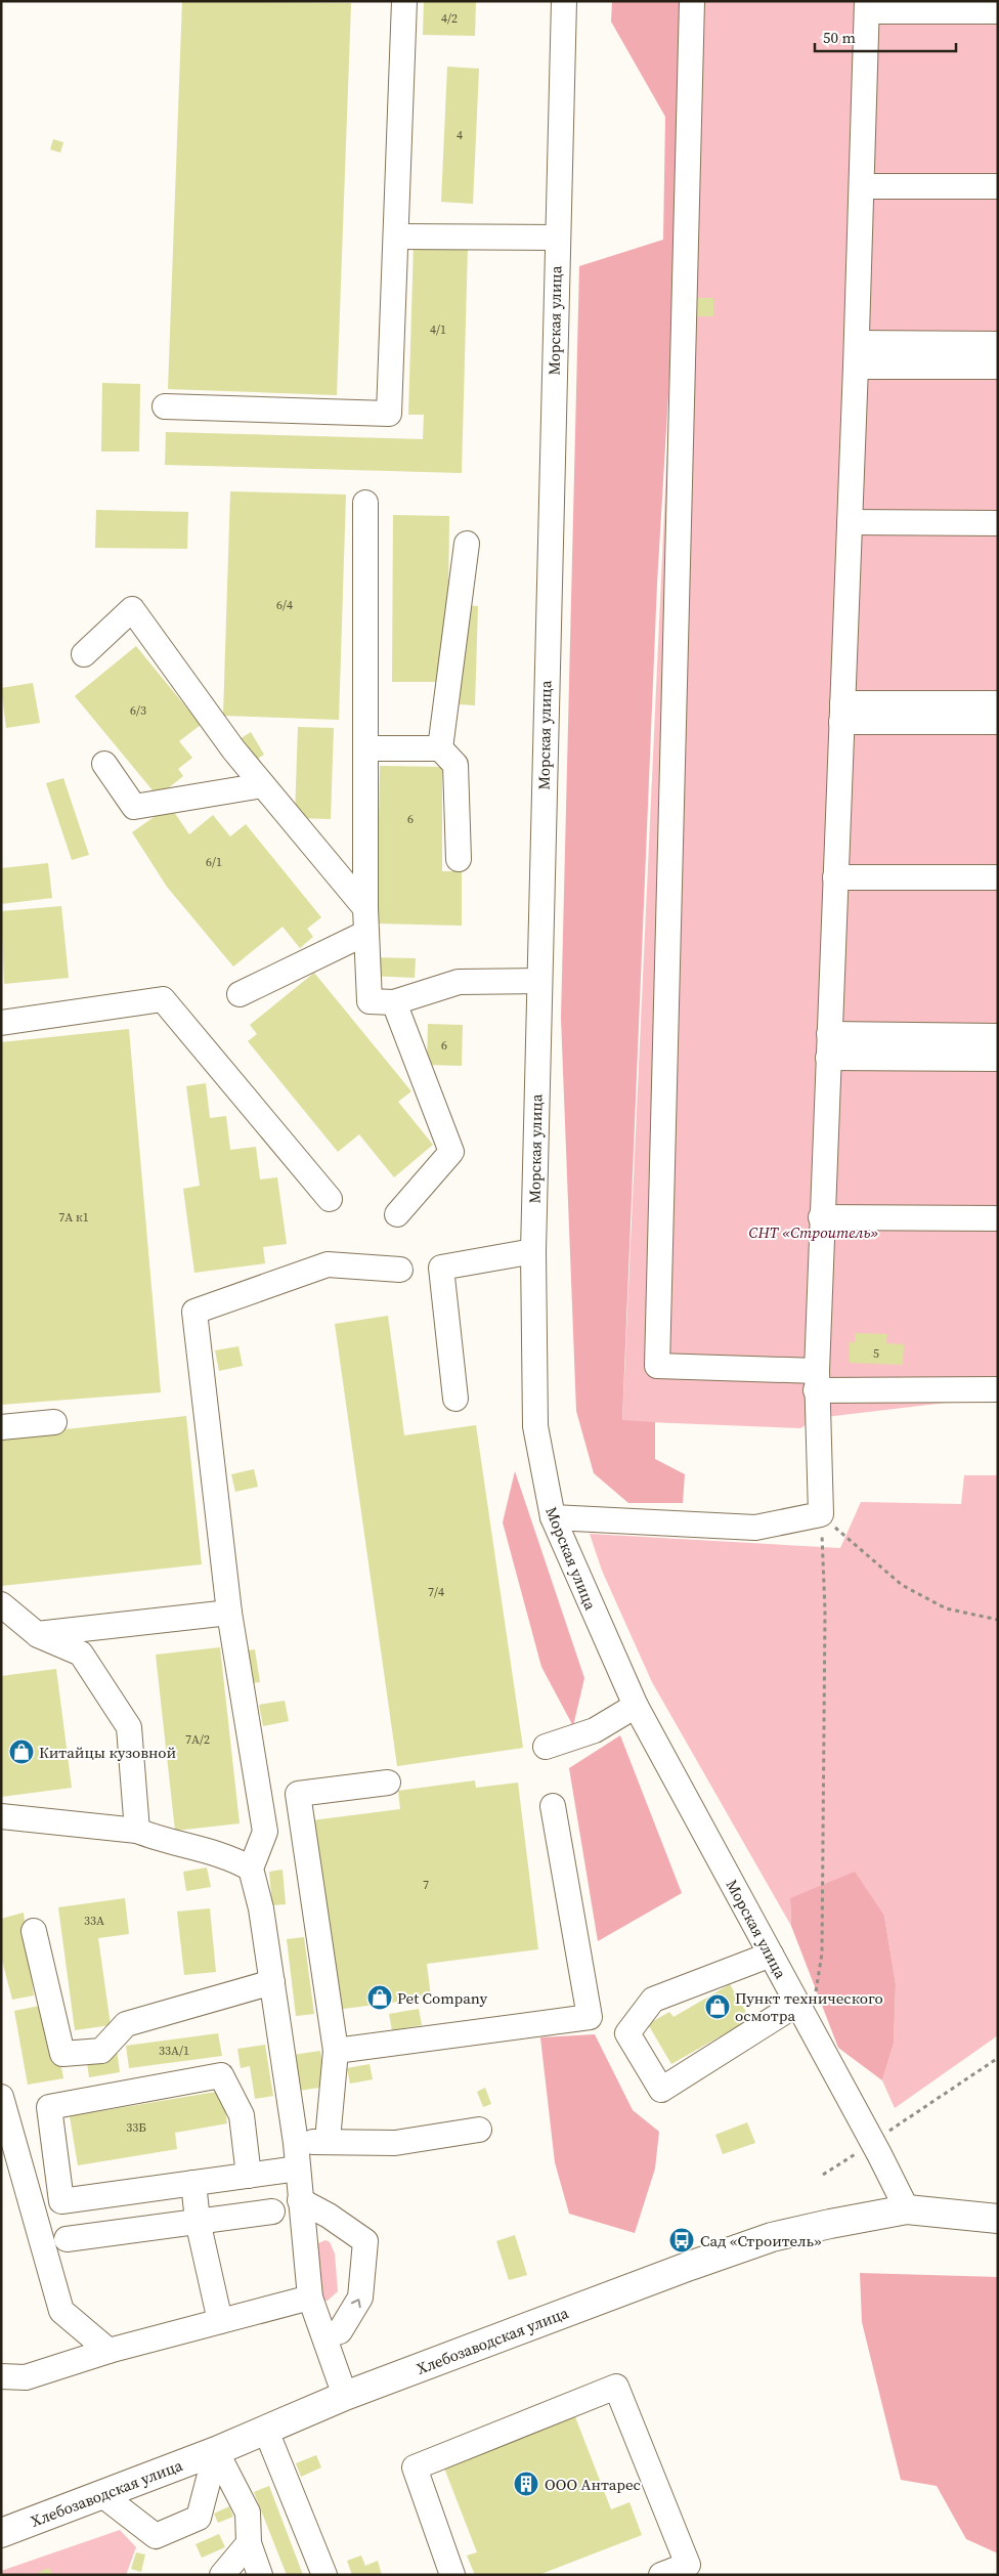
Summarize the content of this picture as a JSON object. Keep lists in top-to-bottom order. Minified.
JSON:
{"streets":{"main road":["Хлебозаводская улица"],"street":["Морская улица"]},"crossings":[["Морская улица","Хлебозаводская улица"]],"parks":["СНТ «Строитель»"],"places":{"shop":["Китайцы кузовной","Pet Company","Пункт технического осмотра"],"bus stop":["Сад «Строитель»"],"building":["ООО Антарес"]},"house_numbers":["4/2","4","4/1","6/4","6/3","6","6/1","6","7А к1","5","7/4","7А/2","7","33А","33А/1","33Б"],"scale_bar":"50 m"}
